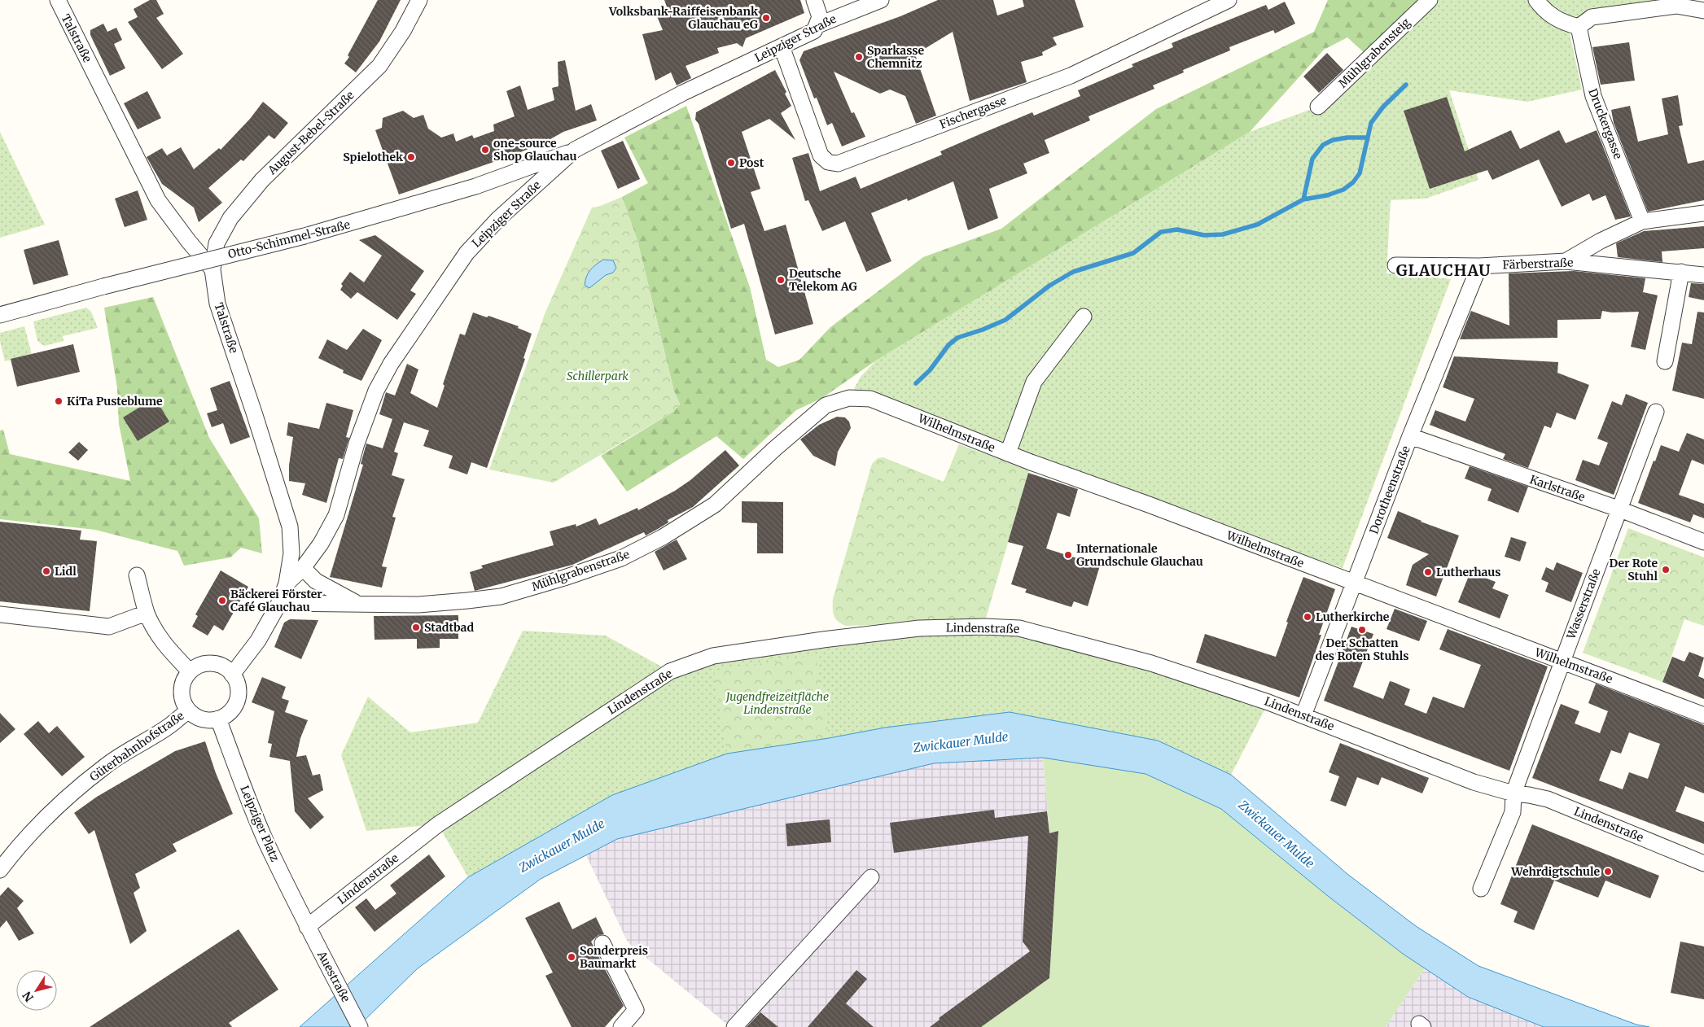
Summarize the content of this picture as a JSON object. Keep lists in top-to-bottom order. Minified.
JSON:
{"streets":{"street":["Talstraße","Leipziger Straße","Mühlgrabensteig","Fischergasse","Druckergasse","August-Bebel-Straße","Otto-Schimmel-Straße","Färberstraße","Wilhelmstraße","Karlstraße","Dorotheenstraße","Mühlgrabenstraße","Wasserstraße","Lindenstraße","Güterbahnhofstraße","Leipziger Platz","Auestraße"]},"crossings":[["Talstraße","Leipziger Straße"],["Talstraße","August-Bebel-Straße"],["Talstraße","Mühlgrabenstraße"],["Talstraße","Güterbahnhofstraße"],["Talstraße","Leipziger Platz"],["Leipziger Straße","Fischergasse"],["Leipziger Straße","Otto-Schimmel-Straße"],["Leipziger Straße","Mühlgrabenstraße"],["Färberstraße","Dorotheenstraße"],["Wilhelmstraße","Dorotheenstraße"],["Wilhelmstraße","Mühlgrabenstraße"],["Wilhelmstraße","Wasserstraße"],["Karlstraße","Dorotheenstraße"],["Karlstraße","Wasserstraße"],["Dorotheenstraße","Lindenstraße"],["Wasserstraße","Lindenstraße"],["Lindenstraße","Leipziger Platz"],["Lindenstraße","Auestraße"],["Güterbahnhofstraße","Leipziger Platz"],["Leipziger Platz","Auestraße"]],"districts":["GLAUCHAU"],"water":["Zwickauer Mulde"],"parks":["Schillerpark","Jugendfreizeitfläche Lindenstraße"],"places":["Volksbank-Raiffeisenbank Glauchau eG","Sparkasse Chemnitz","one-source Shop Glauchau","Spielothek","Post","Deutsche Telekom AG","KiTa Pusteblume","Internationale Grundschule Glauchau","Der Rote Stuhl","Lidl","Lutherhaus","Bäckerei Förster Café Glauchau","Lutherkirche","Stadtbad","Der Schatten des Roten Stuhls","Wehrdigtschule","Sonderpreis Baumarkt"],"north":"bottom left"}
